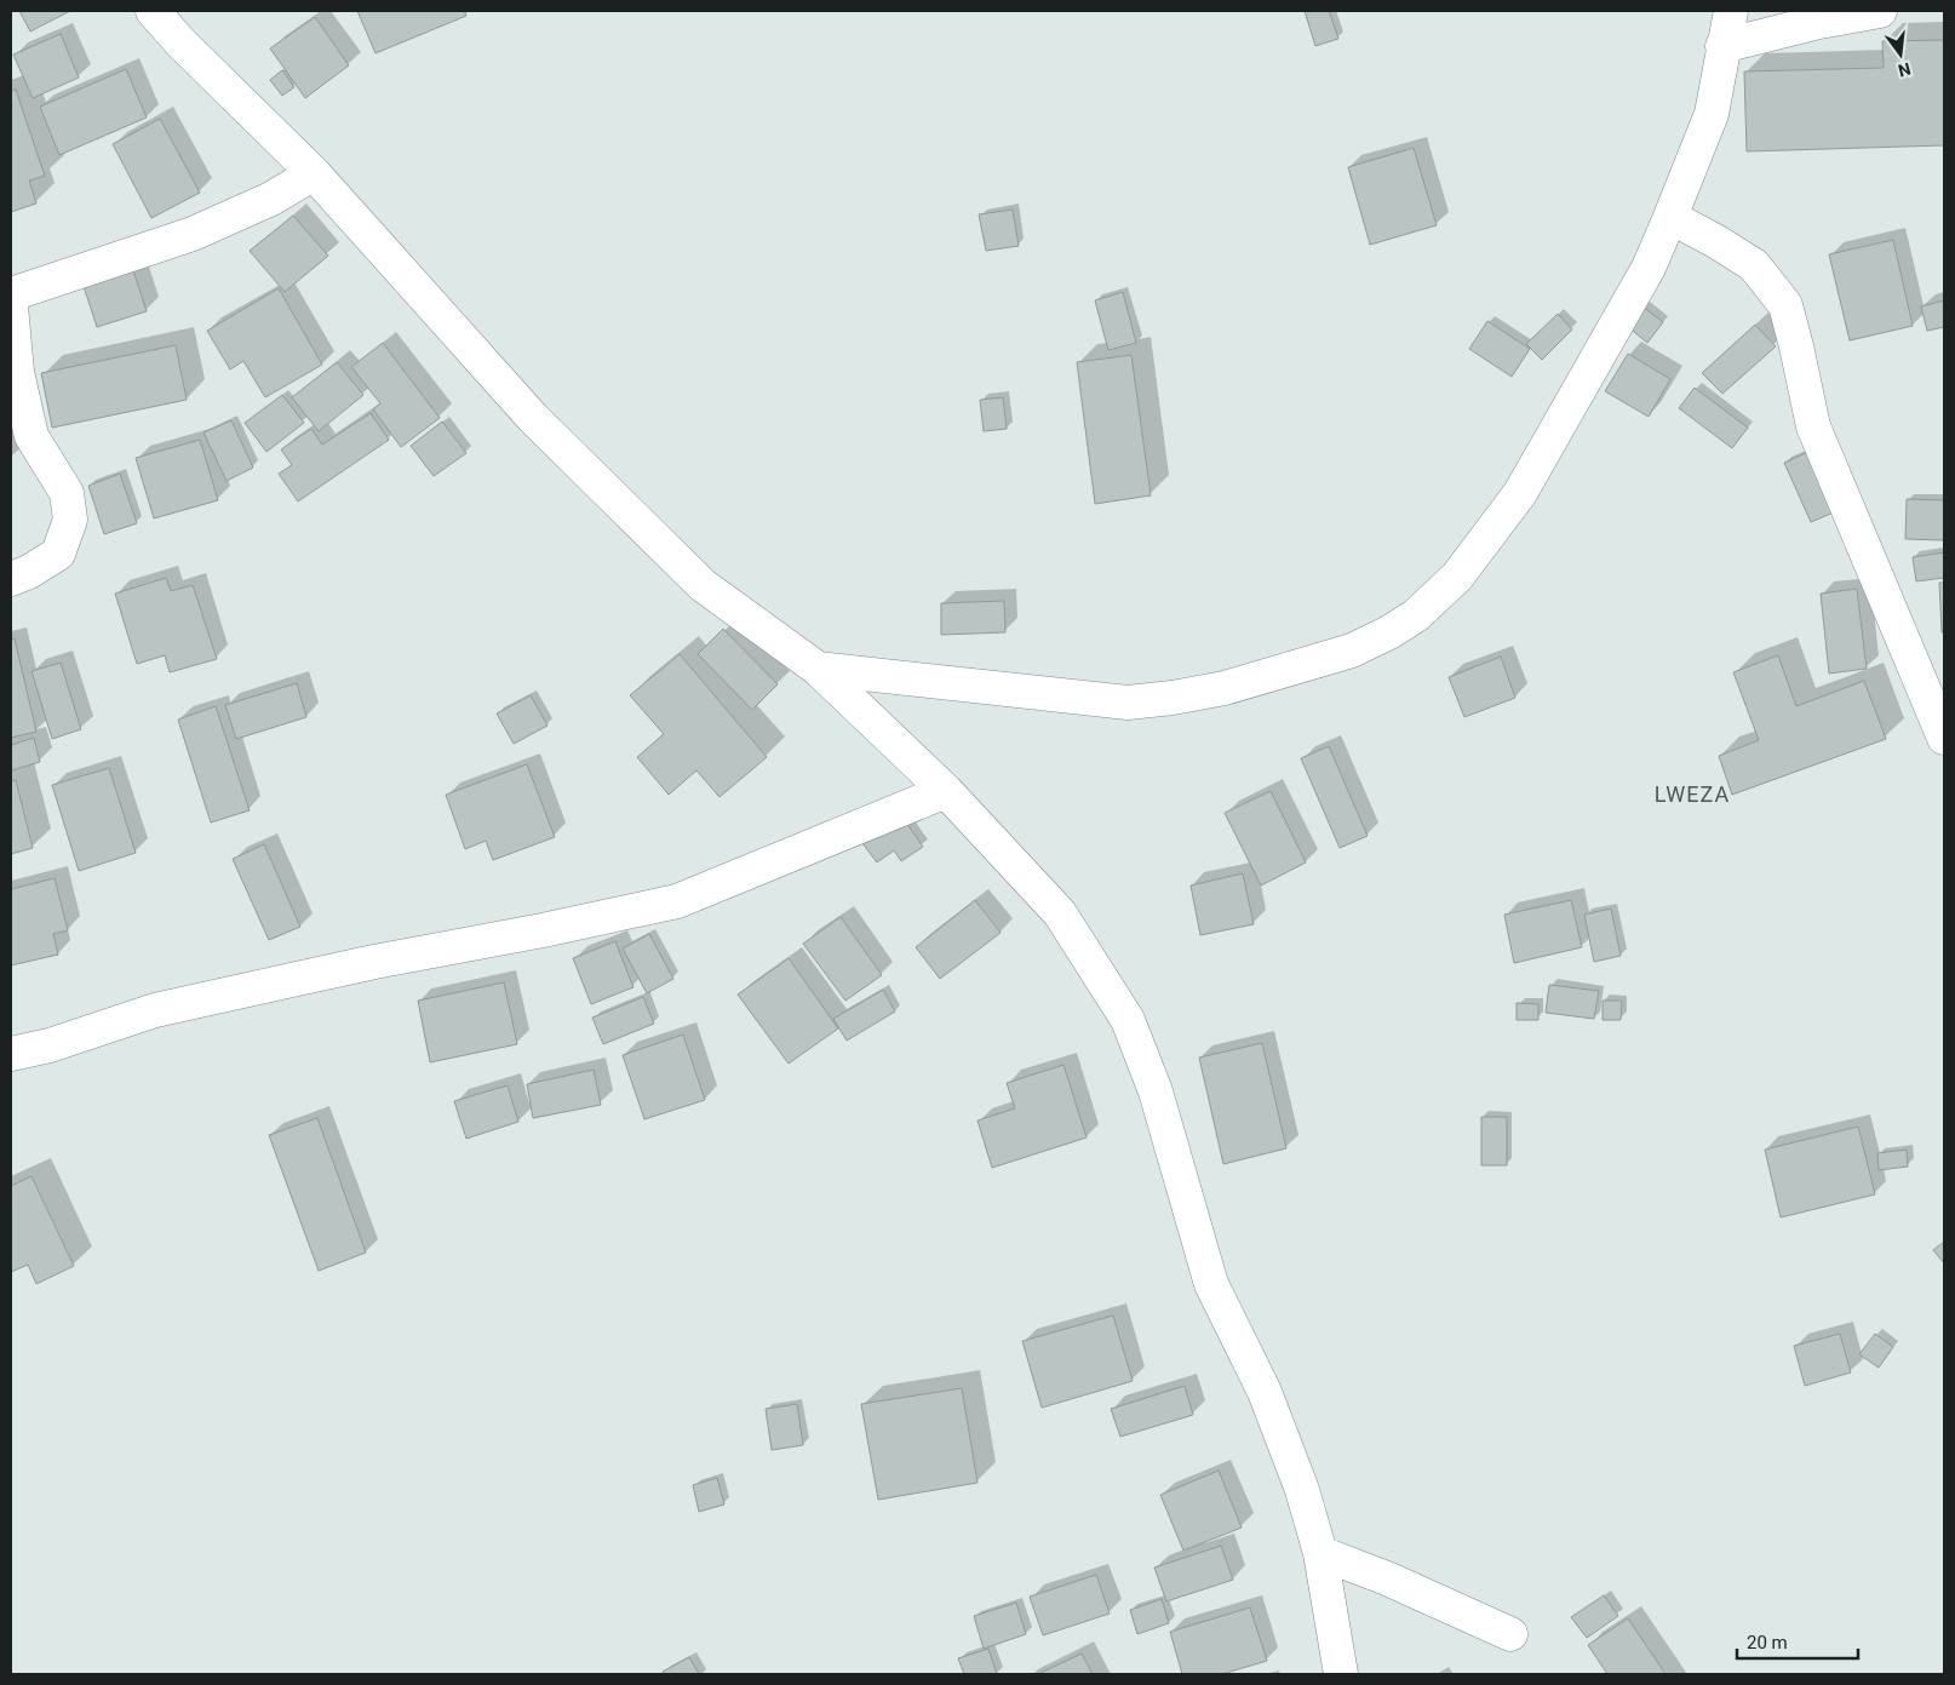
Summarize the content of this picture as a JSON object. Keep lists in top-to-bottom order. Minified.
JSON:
{"districts":["LWEZA"],"scale_bar":"20 m","north":"bottom"}
